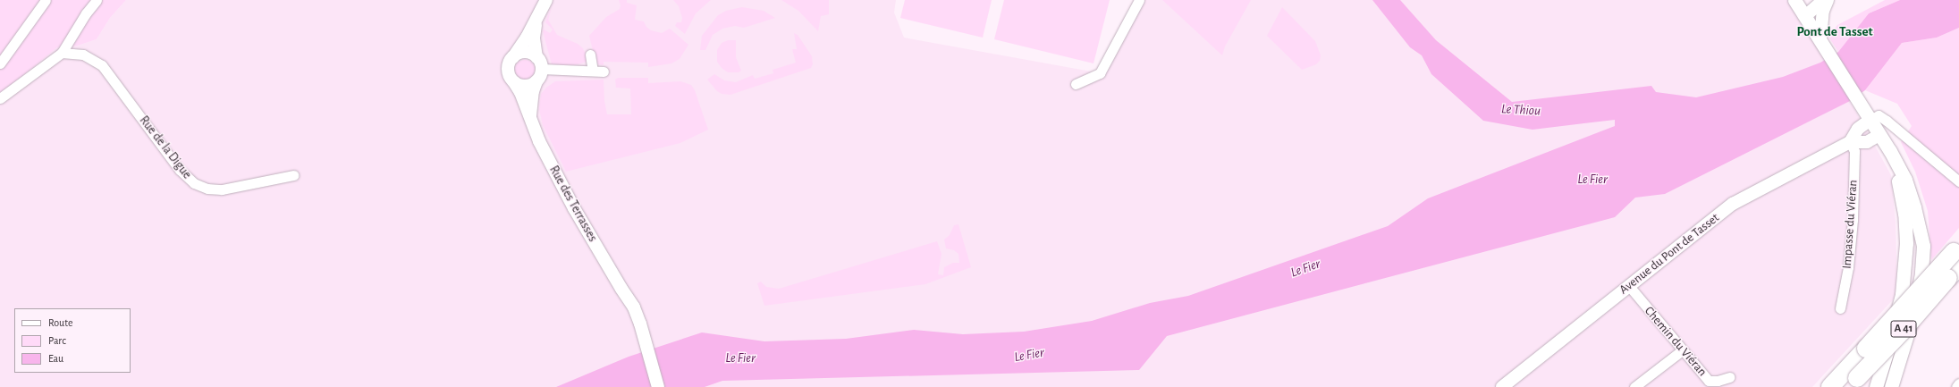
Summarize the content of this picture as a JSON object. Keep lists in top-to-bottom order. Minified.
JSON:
{"streets":{"highway":["A 41"],"street":["Rue de la Digue","Rue des Terrasses","Impasse du Viéran","Avenue du Pont de Tasset","Chemin du Viéran"]},"crossings":[["Impasse du Viéran","Avenue du Pont de Tasset"],["Avenue du Pont de Tasset","Chemin du Viéran"]],"districts":["Pont de Tasset"],"water":["Le Thiou","Le Fier"],"legend":["Route","Parc","Eau"]}
